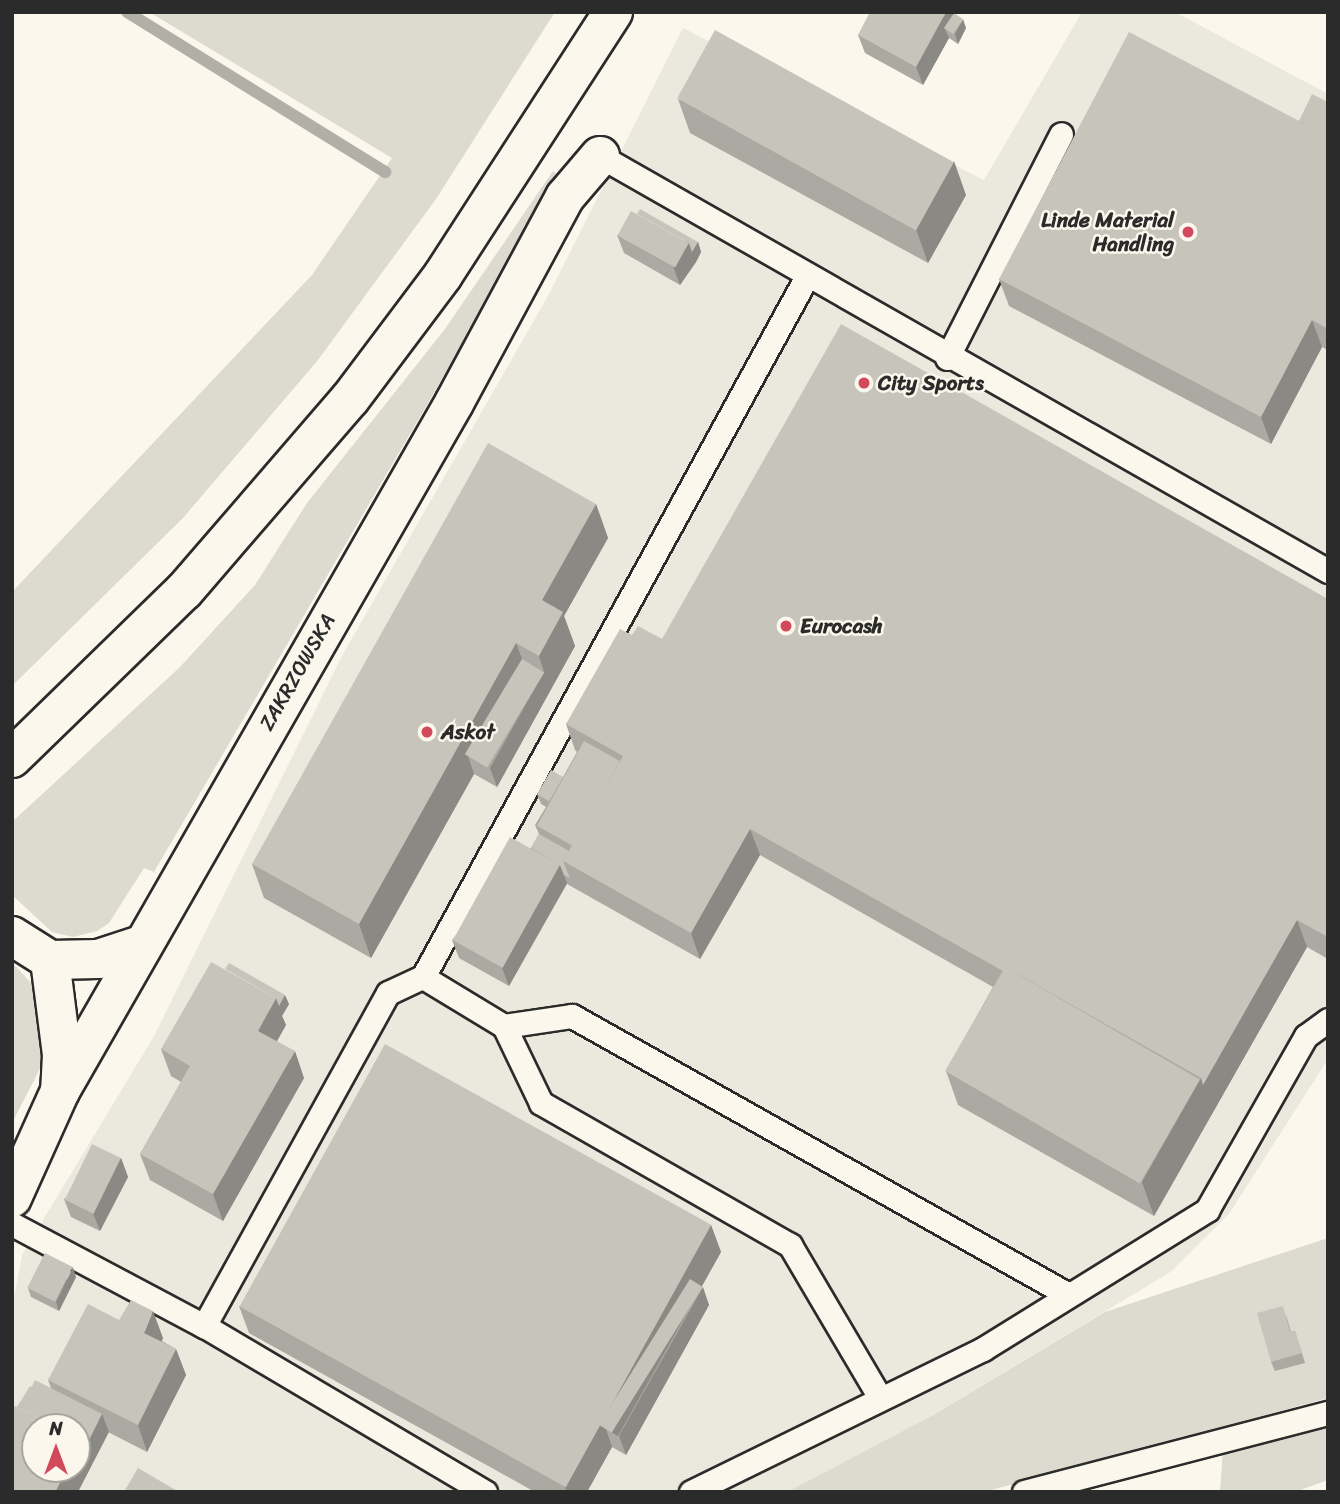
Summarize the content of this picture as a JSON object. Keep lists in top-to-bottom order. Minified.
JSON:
{"streets":{"street":["ZAKRZOWSKA"]},"places":["Linde Material Handling","City Sports","Eurocash","Askot"],"north":"top"}
